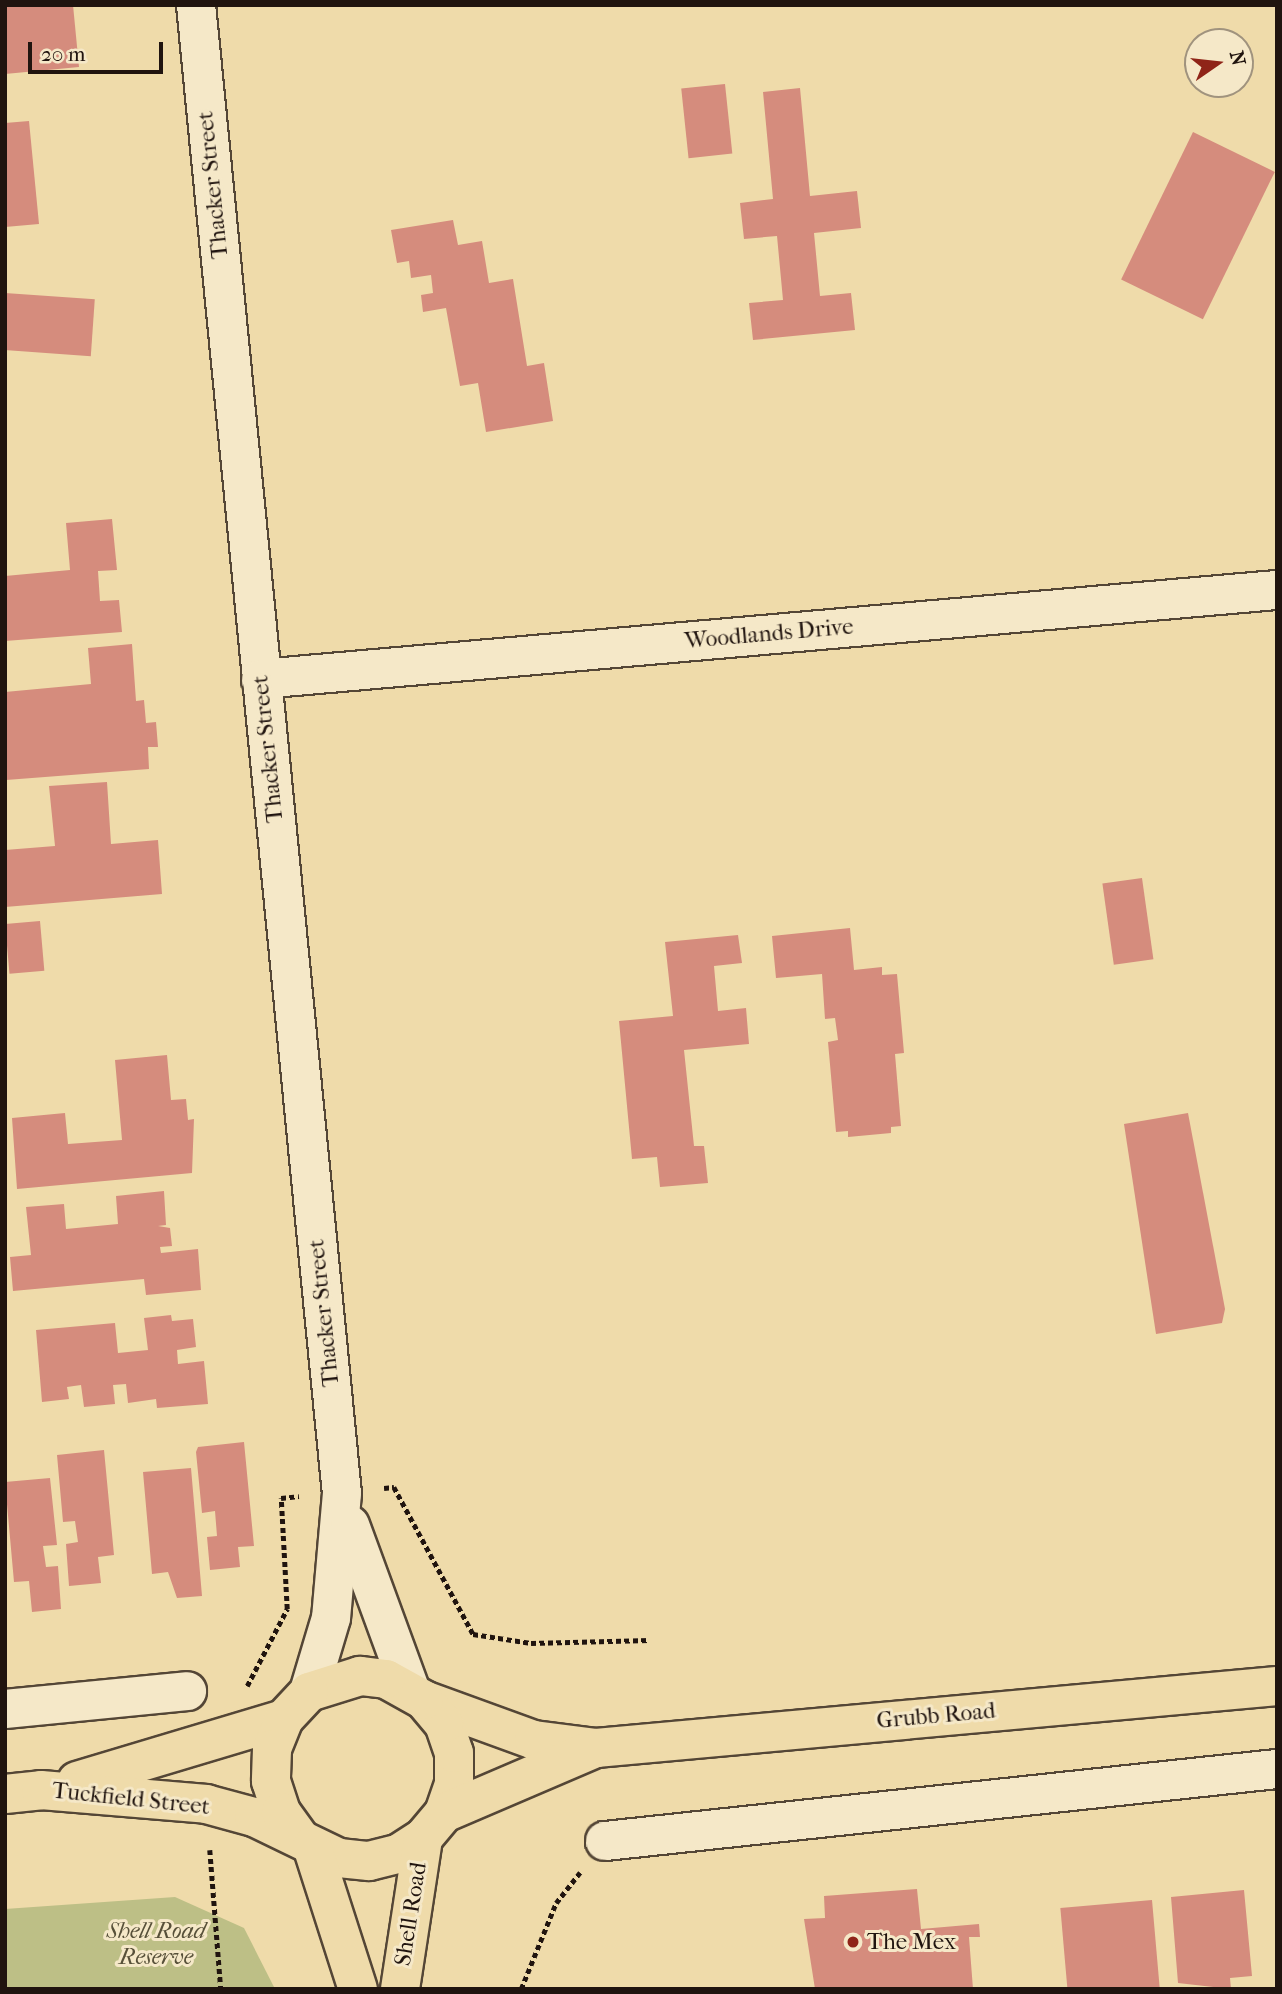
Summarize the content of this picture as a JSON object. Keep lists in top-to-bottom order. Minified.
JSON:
{"streets":{"main road":["Grubb Road","Tuckfield Street","Shell Road"],"street":["Thacker Street","Woodlands Drive"]},"crossings":[["Thacker Street","Woodlands Drive"],["Thacker Street","Grubb Road"],["Thacker Street","Tuckfield Street"],["Thacker Street","Shell Road"],["Grubb Road","Tuckfield Street"],["Grubb Road","Shell Road"],["Tuckfield Street","Shell Road"]],"parks":["Shell Road Reserve"],"places":["The Mex"],"scale_bar":"20 m","north":"right"}
